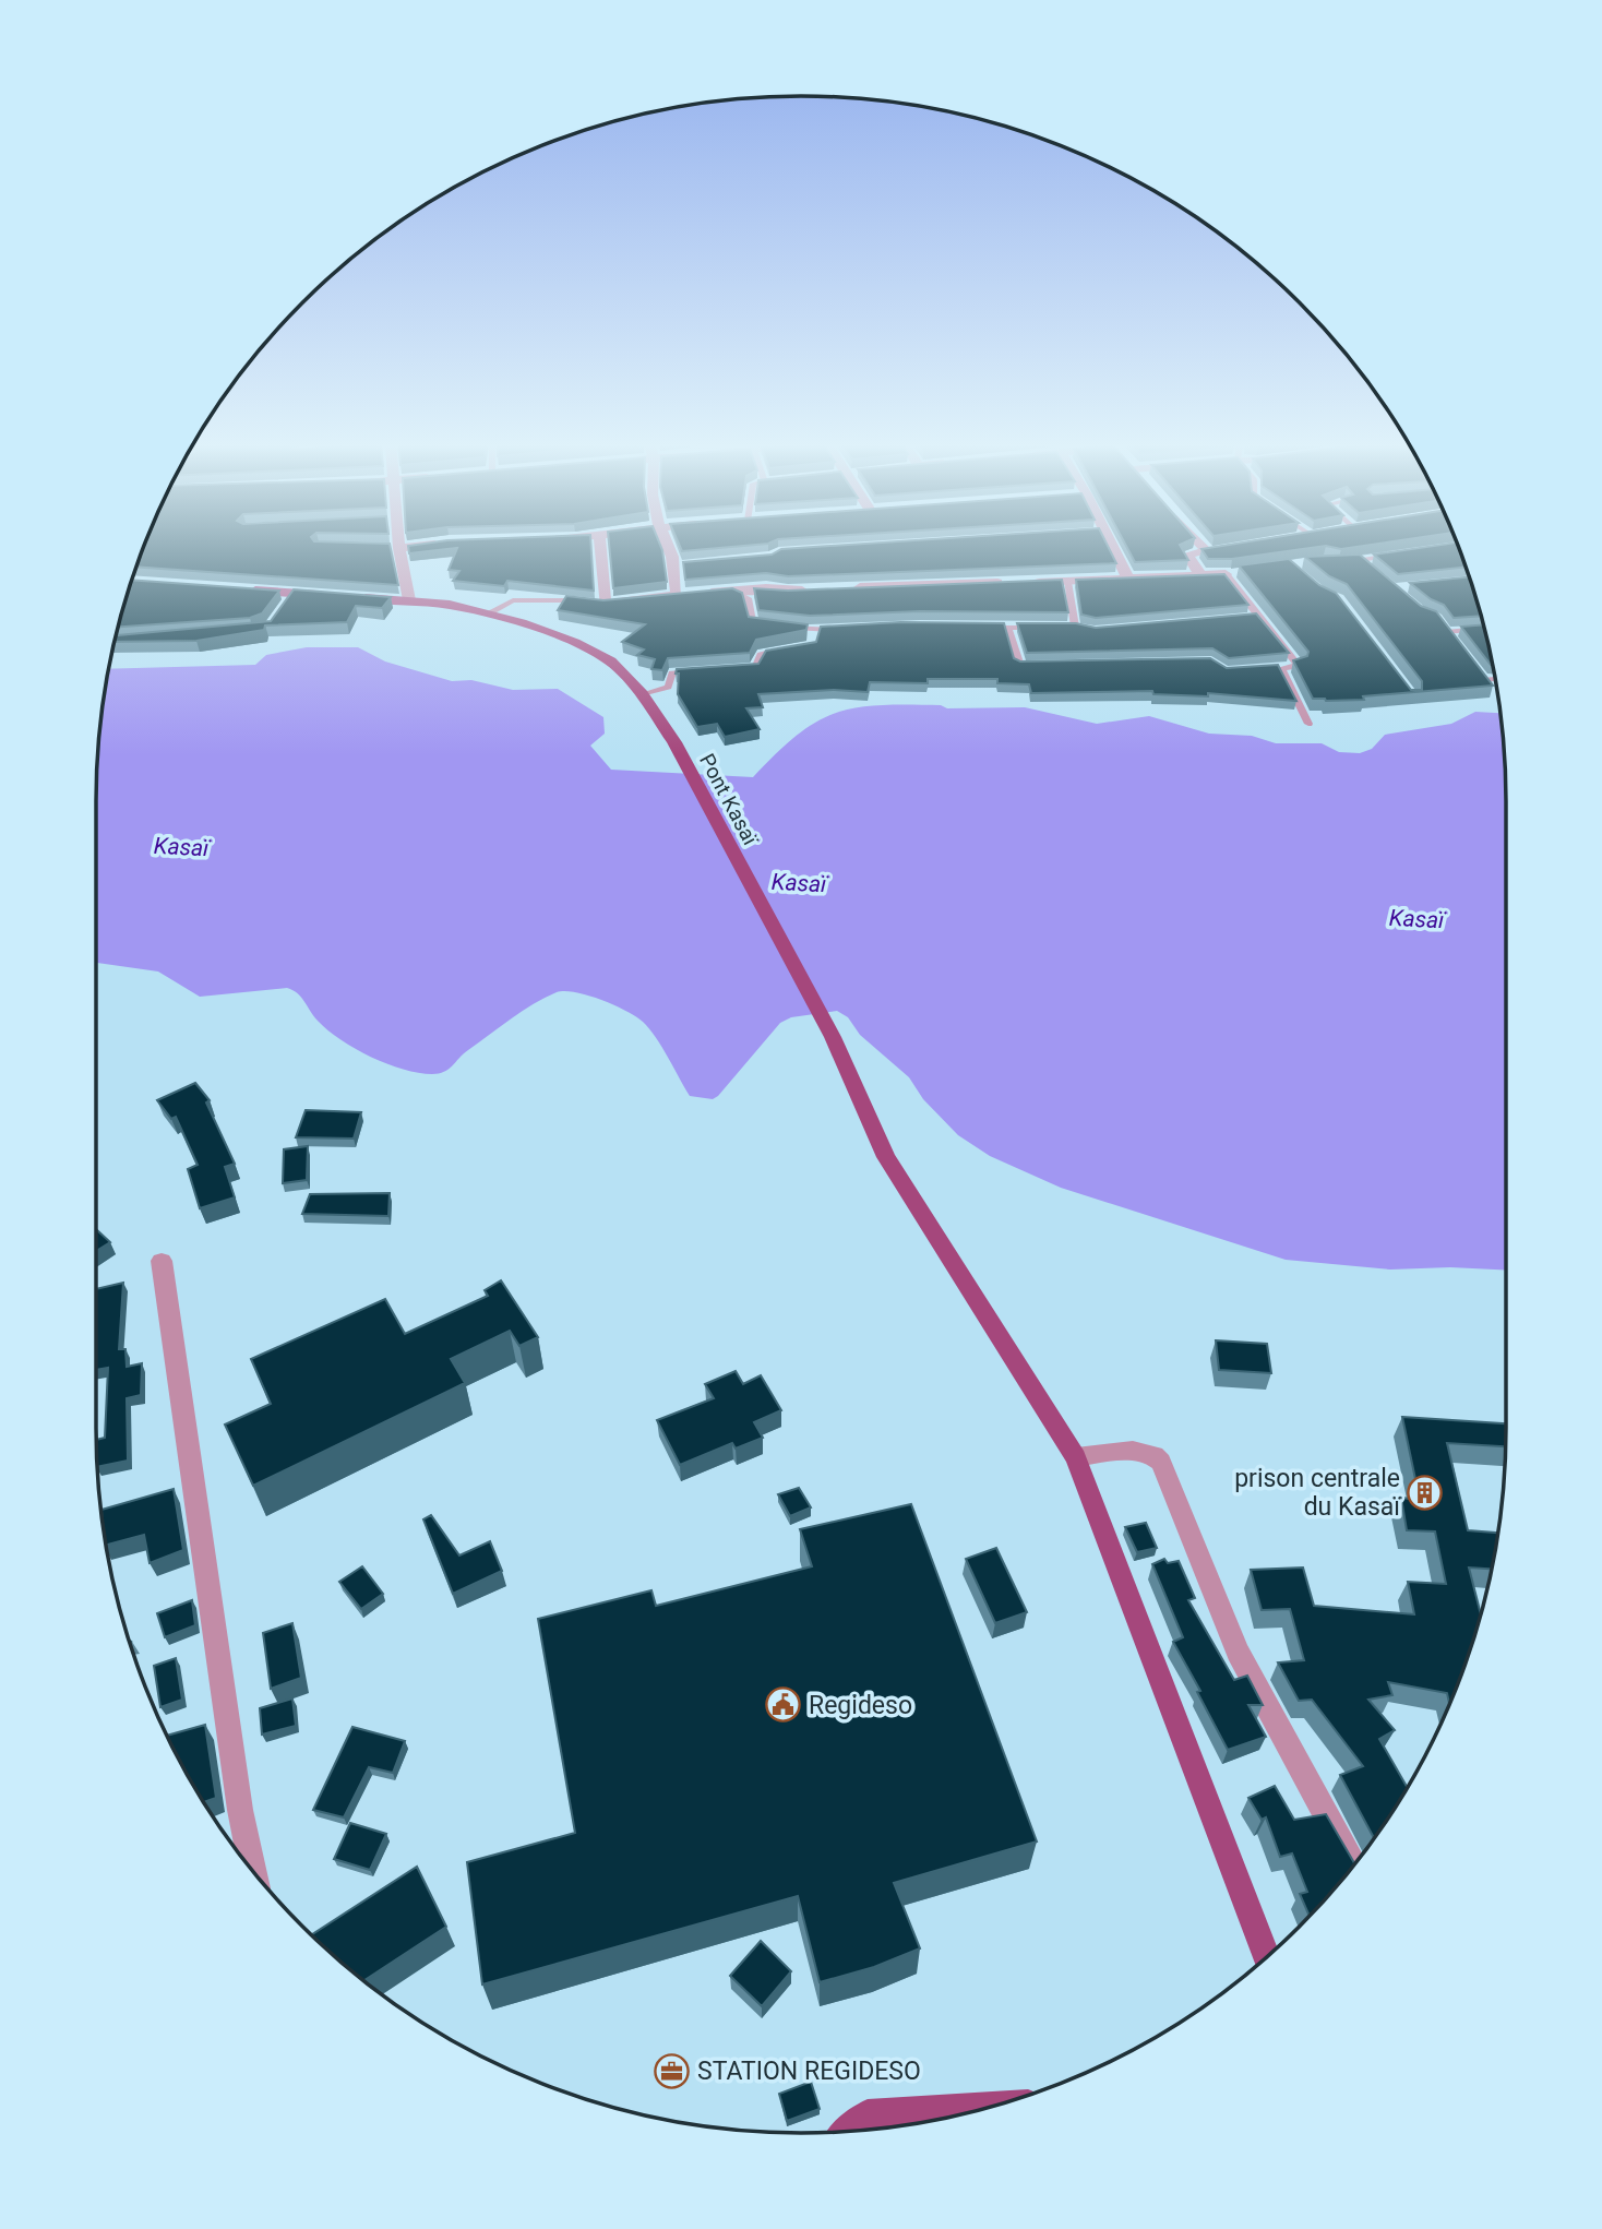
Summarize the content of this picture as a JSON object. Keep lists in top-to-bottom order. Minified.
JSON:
{"streets":{"main road":["Pont Kasaï"]},"water":["Kasaï"],"places":{"building":["prison centrale du Kasaï"],"public building":["Regideso"],"office":["STATION REGIDESO"]}}
